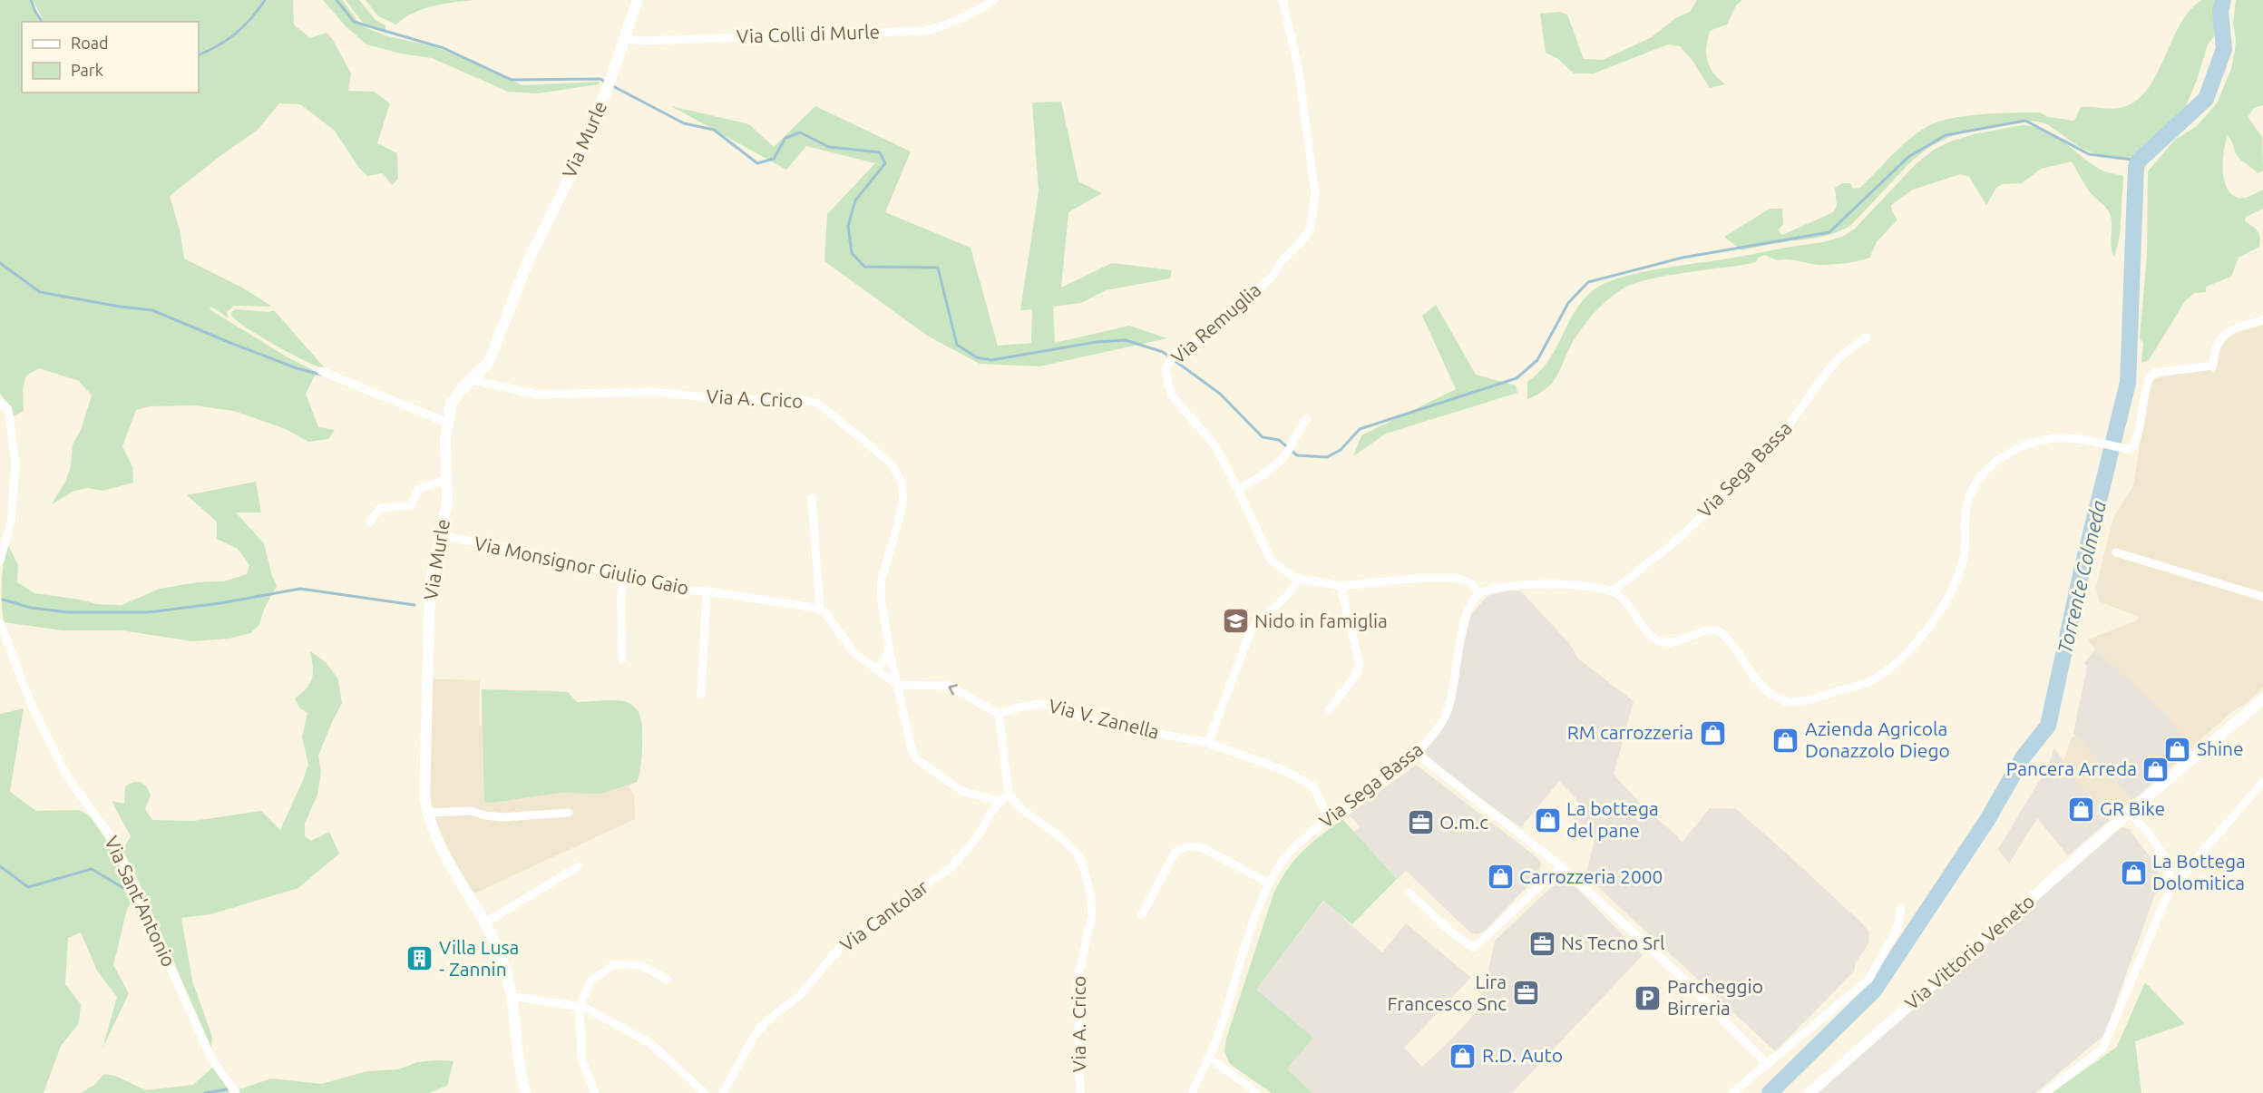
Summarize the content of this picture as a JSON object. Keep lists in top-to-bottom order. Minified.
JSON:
{"streets":{"main road":["Via Murle","Via Vittorio Veneto"],"street":["Via Colli di Murle","Via Remuglia","Via A. Crico","Via Sega Bassa","Via Monsignor Giulio Gaio","Via V. Zanella","Via Sant'Antonio","Via Cantolar"]},"crossings":[["Via Colli di Murle","Via Murle"],["Via Murle","Via A. Crico"],["Via Murle","Via Monsignor Giulio Gaio"],["Via Remuglia","Via Sega Bassa"],["Via A. Crico","Via Cantolar"],["Via Sega Bassa","Via V. Zanella"]],"water":["Torrente Colmeda"],"places":{"school or university":["Nido in famiglia"],"shop":["RM carrozzeria","Azienda Agricola Donazzolo Diego","Shine","Pancera Arreda","GR Bike","La bottega del pane","La Bottega Dolomitica","Carrozzeria 2000","R.D. Auto"],"office":["O.m.c","Ns Tecno Srl","Lira Francesco Snc"],"building":["Villa Lusa - Zannin"],"parking":["Parcheggio Birreria"]},"legend":["Road","Park"]}
